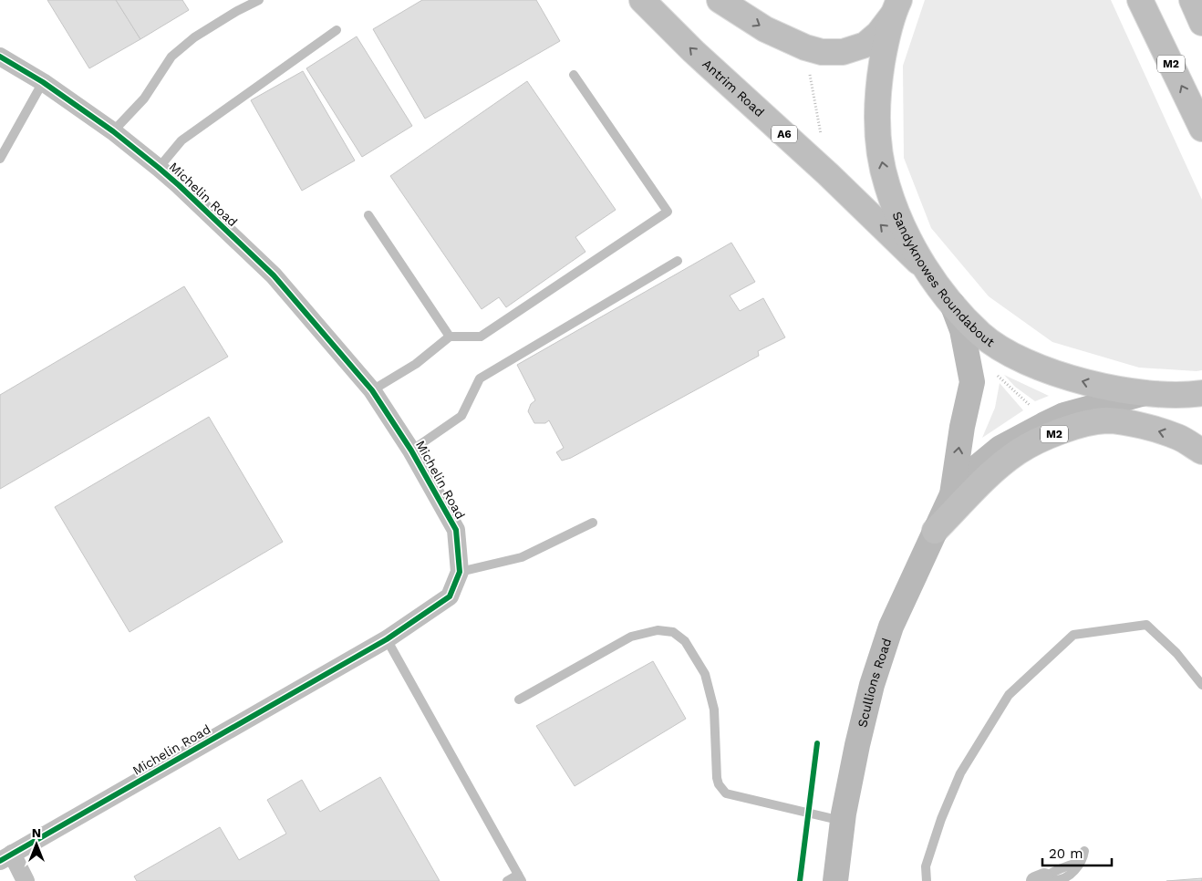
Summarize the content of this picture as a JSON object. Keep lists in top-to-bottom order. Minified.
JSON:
{"streets":{"main road":["M2","Antrim Road","A6","Sandyknowes Roundabout","Scullions Road"],"street":["Michelin Road"]},"crossings":[["M2","Scullions Road"],["Antrim Road","Sandyknowes Roundabout"],["A6","Sandyknowes Roundabout"],["Sandyknowes Roundabout","Scullions Road"]],"one_way":["Antrim Road","Sandyknowes Roundabout"],"scale_bar":"20 m","north":"top"}
